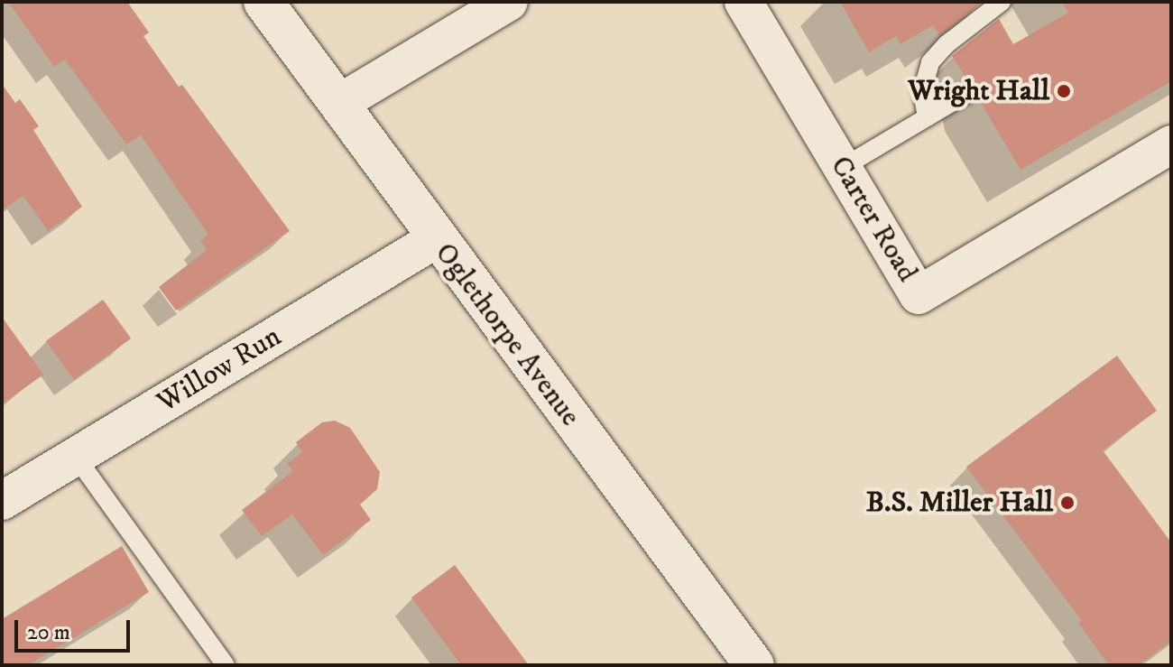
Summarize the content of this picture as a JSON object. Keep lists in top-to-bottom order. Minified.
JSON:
{"streets":{"main road":["Oglethorpe Avenue"],"street":["Carter Road","Willow Run"]},"crossings":[["Oglethorpe Avenue","Willow Run"]],"places":["Wright Hall","B.S. Miller Hall"],"scale_bar":"20 m"}
